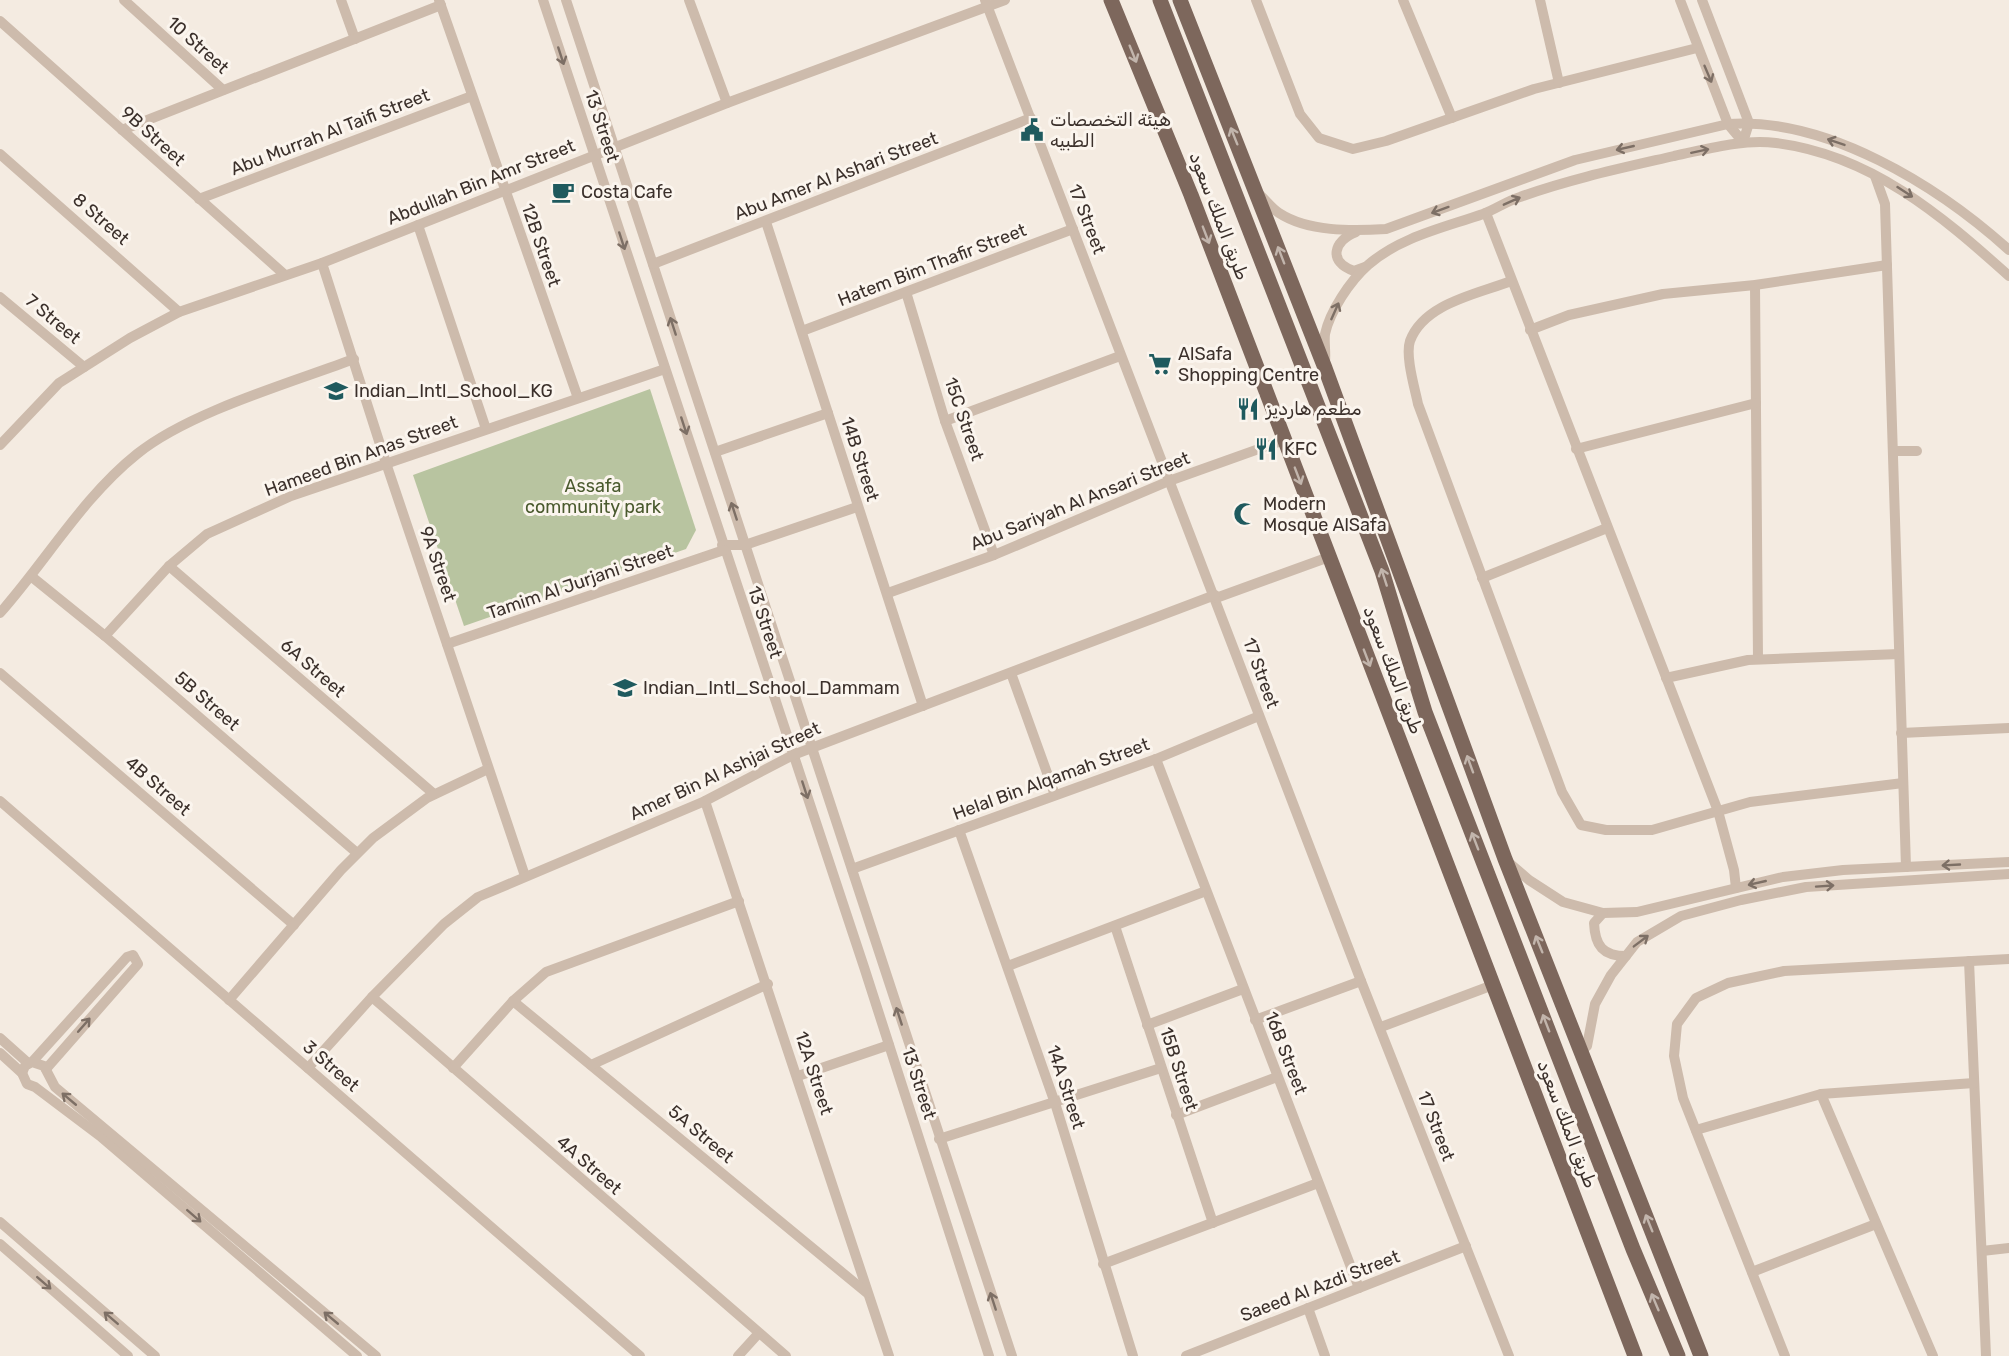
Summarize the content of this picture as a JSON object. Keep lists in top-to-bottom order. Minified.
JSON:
{"streets":{"main road":["طريق الملك سعود"],"street":["10 Street","13 Street","Abu Murrah Al Taifi Street","9B Street","Abu Amer Al Ashari Street","Abdullah Bin Amr Street","8 Street","17 Street","12B Street","Hatem Bim Thafir Street","7 Street","15C Street","Hameed Bin Anas Street","14B Street","Abu Sariyah Al Ansari Street","9A Street","Tamim Al Jurjani Street","6A Street","5B Street","Amer Bin Al Ashjai Street","Helal Bin Alqamah Street","4B Street","16B Street","3 Street","15B Street","12A Street","14A Street","5A Street","4A Street","Saeed Al Azdi Street"]},"crossings":[["13 Street","Abu Amer Al Ashari Street"],["13 Street","Abdullah Bin Amr Street"],["13 Street","Hameed Bin Anas Street"],["13 Street","Tamim Al Jurjani Street"],["13 Street","Amer Bin Al Ashjai Street"],["13 Street","Helal Bin Alqamah Street"],["Abu Murrah Al Taifi Street","9B Street"],["Abu Murrah Al Taifi Street","12B Street"],["9B Street","Abdullah Bin Amr Street"],["Abu Amer Al Ashari Street","17 Street"],["Abu Amer Al Ashari Street","14B Street"],["Abdullah Bin Amr Street","8 Street"],["Abdullah Bin Amr Street","17 Street"],["Abdullah Bin Amr Street","12B Street"],["Abdullah Bin Amr Street","7 Street"],["Abdullah Bin Amr Street","9A Street"],["طريق الملك سعود","Abu Sariyah Al Ansari Street"],["طريق الملك سعود","Amer Bin Al Ashjai Street"],["17 Street","Hatem Bim Thafir Street"],["17 Street","Abu Sariyah Al Ansari Street"],["17 Street","Amer Bin Al Ashjai Street"],["17 Street","Helal Bin Alqamah Street"],["17 Street","Saeed Al Azdi Street"],["12B Street","Hameed Bin Anas Street"],["Hatem Bim Thafir Street","15C Street"],["Hatem Bim Thafir Street","14B Street"],["15C Street","Abu Sariyah Al Ansari Street"],["Hameed Bin Anas Street","9A Street"],["Hameed Bin Anas Street","6A Street"],["Hameed Bin Anas Street","5B Street"],["14B Street","Abu Sariyah Al Ansari Street"],["14B Street","Tamim Al Jurjani Street"],["14B Street","Amer Bin Al Ashjai Street"],["9A Street","Tamim Al Jurjani Street"],["9A Street","Amer Bin Al Ashjai Street"],["Amer Bin Al Ashjai Street","3 Street"],["Amer Bin Al Ashjai Street","12A Street"],["Amer Bin Al Ashjai Street","4A Street"],["Helal Bin Alqamah Street","16B Street"],["Helal Bin Alqamah Street","14A Street"],["16B Street","Saeed Al Azdi Street"],["12A Street","5A Street"]],"parks":["Assafa community park"],"places":{"public building":["هيئة التخصصات الطبيه"],"cafe":["Costa Cafe"],"supermarket":["AlSafa Shopping Centre"],"school or university":["Indian_Intl_School_KG","Indian_Intl_School_Dammam"],"restaurant":["مطعم هارديز","KFC"],"mosque":["Modern Mosque AlSafa"]}}
